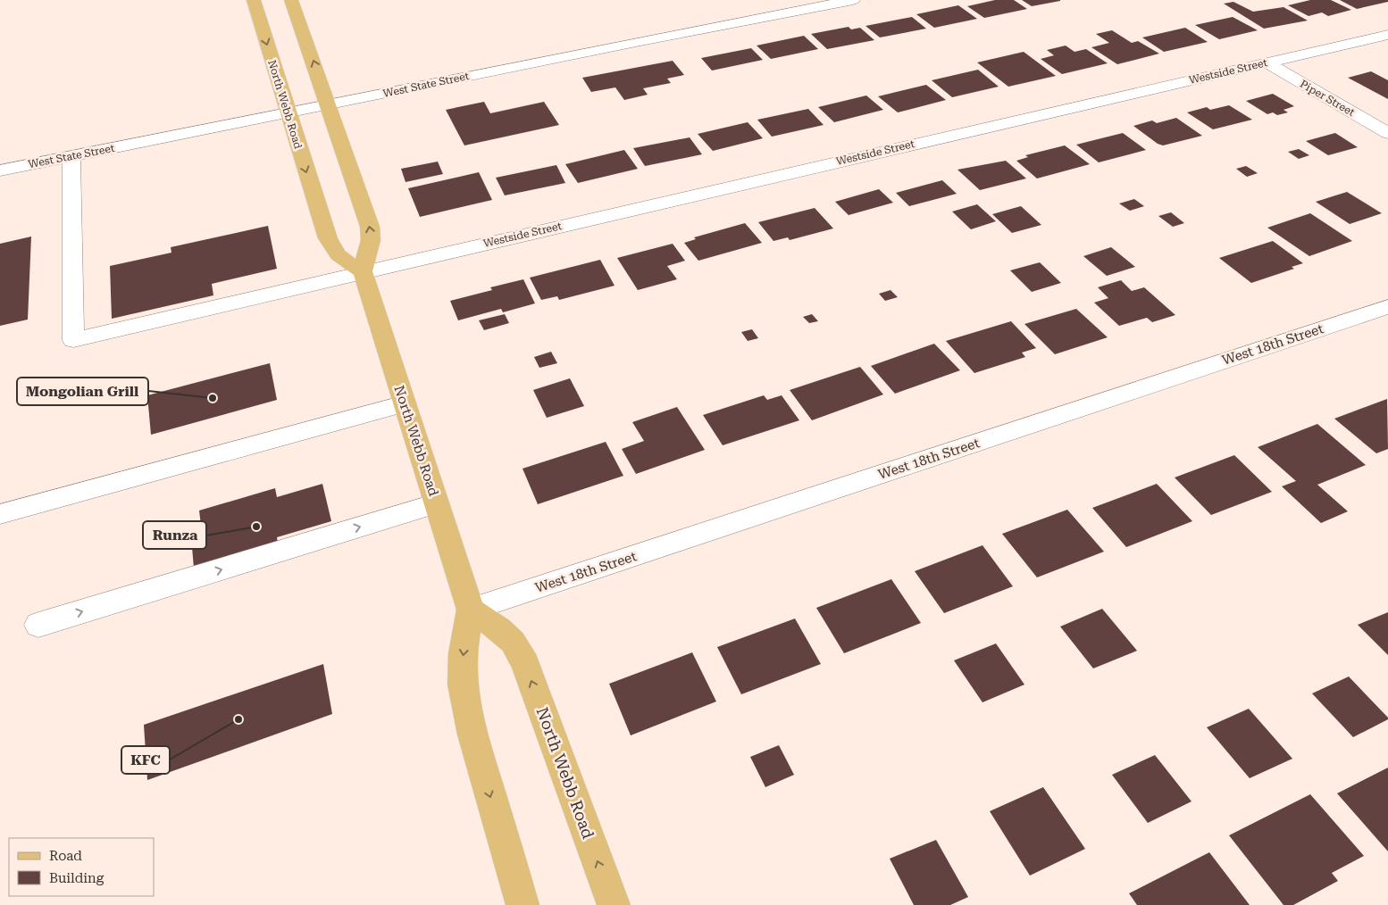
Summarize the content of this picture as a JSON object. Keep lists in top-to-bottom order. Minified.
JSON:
{"streets":{"main road":["North Webb Road"],"street":["Westside Street","West State Street","Piper Street","West 18th Street"]},"crossings":[["Westside Street","West State Street"],["Westside Street","Piper Street"],["Westside Street","North Webb Road"],["West State Street","North Webb Road"],["North Webb Road","West 18th Street"]],"places":["Mongolian Grill","Runza","KFC"],"legend":["Road","Building"]}
